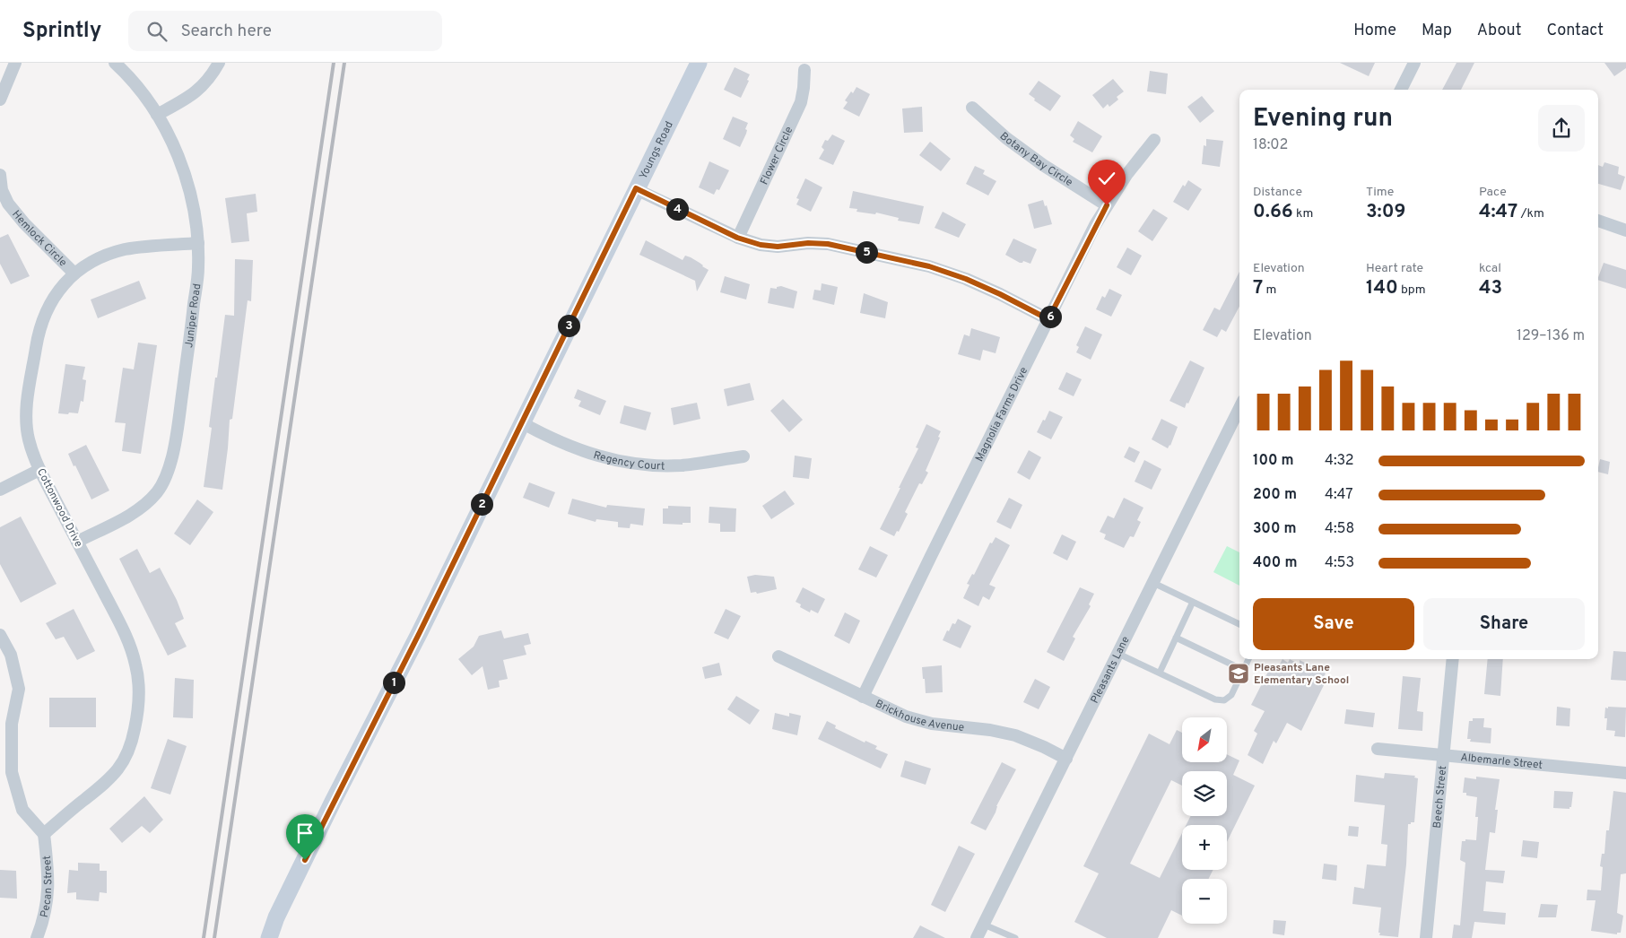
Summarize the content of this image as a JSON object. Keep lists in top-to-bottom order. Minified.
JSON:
{"streets":{"street":["Youngs Road","Flower Circle","Botany Bay Circle","Hemlock Circle","Juniper Road","Magnolia Farms Drive","Regency Court","Cottonwood Drive","Pleasants Lane","Brickhouse Avenue","Albemarle Street","Beech Street","Pecan Street"]},"crossings":[["Youngs Road","Regency Court"],["Botany Bay Circle","Magnolia Farms Drive"],["Hemlock Circle","Cottonwood Drive"],["Juniper Road","Cottonwood Drive"],["Magnolia Farms Drive","Brickhouse Avenue"],["Cottonwood Drive","Pecan Street"],["Pleasants Lane","Brickhouse Avenue"],["Albemarle Street","Beech Street"]],"places":{"school or university":["Pleasants Lane Elementary School"]},"north":"bottom left","page":{"header":"Sprintly","search":"Search here","nav":["Home","Map","About","Contact"],"heading":["Evening run","18:02"],"stats":[["Distance","0.66 km"],["Time","3:09"],["Pace","4:47 /km"],["Elevation","7 m"],["Heart rate","140 bpm"],["kcal","43"]],"pins":["4","5","6","3","2","1"],"chart":["Elevation","129–136 m"],"list":[{"name":"100 m","note":"4:32"},{"name":"200 m","note":"4:47"},{"name":"300 m","note":"4:58"},{"name":"400 m","note":"4:53"}],"buttons":["Save","Share"],"map_buttons":["+","−"]}}
